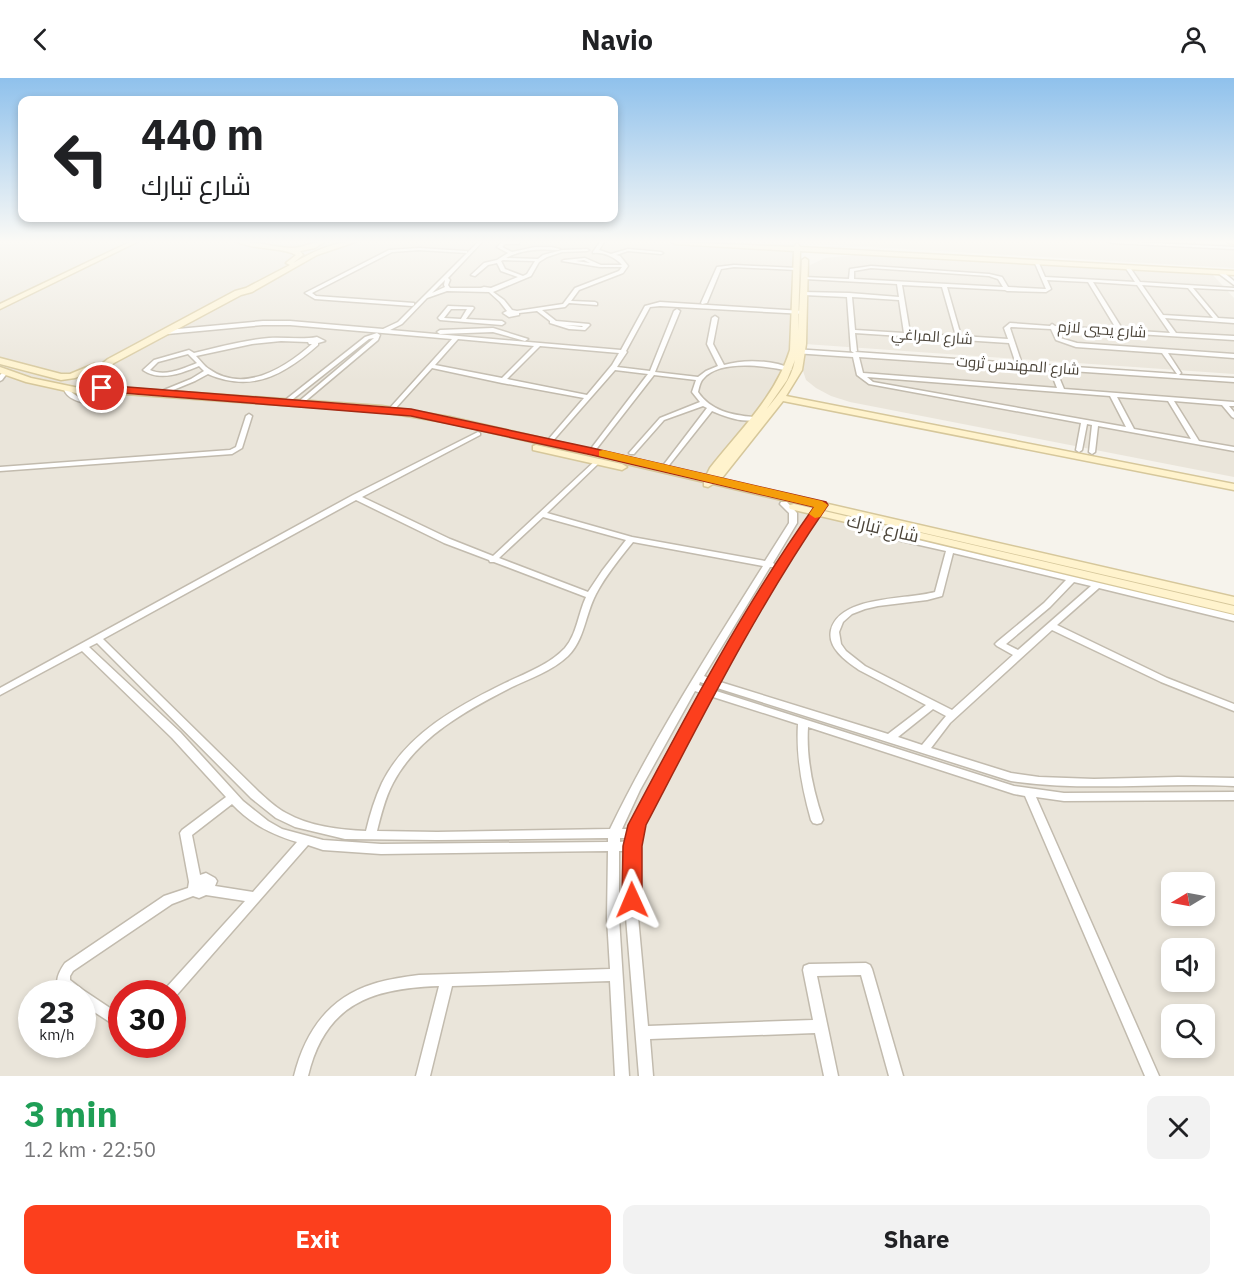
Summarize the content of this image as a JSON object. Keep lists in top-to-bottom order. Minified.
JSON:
{"streets":{"street":["شارع يحيي لازم","شارع المراغي","شارع المهندس ثروت","شارع تبارك"]},"crossings":[["شارع يحيي لازم","شارع المراغي"]],"north":"left","page":{"header":"Navio","turn":["440 m","شارع تبارك"],"speed":"23 km/h","limit":"30","heading":["3 min","1.2 km · 22:50"],"buttons":["Exit","Share"]}}
